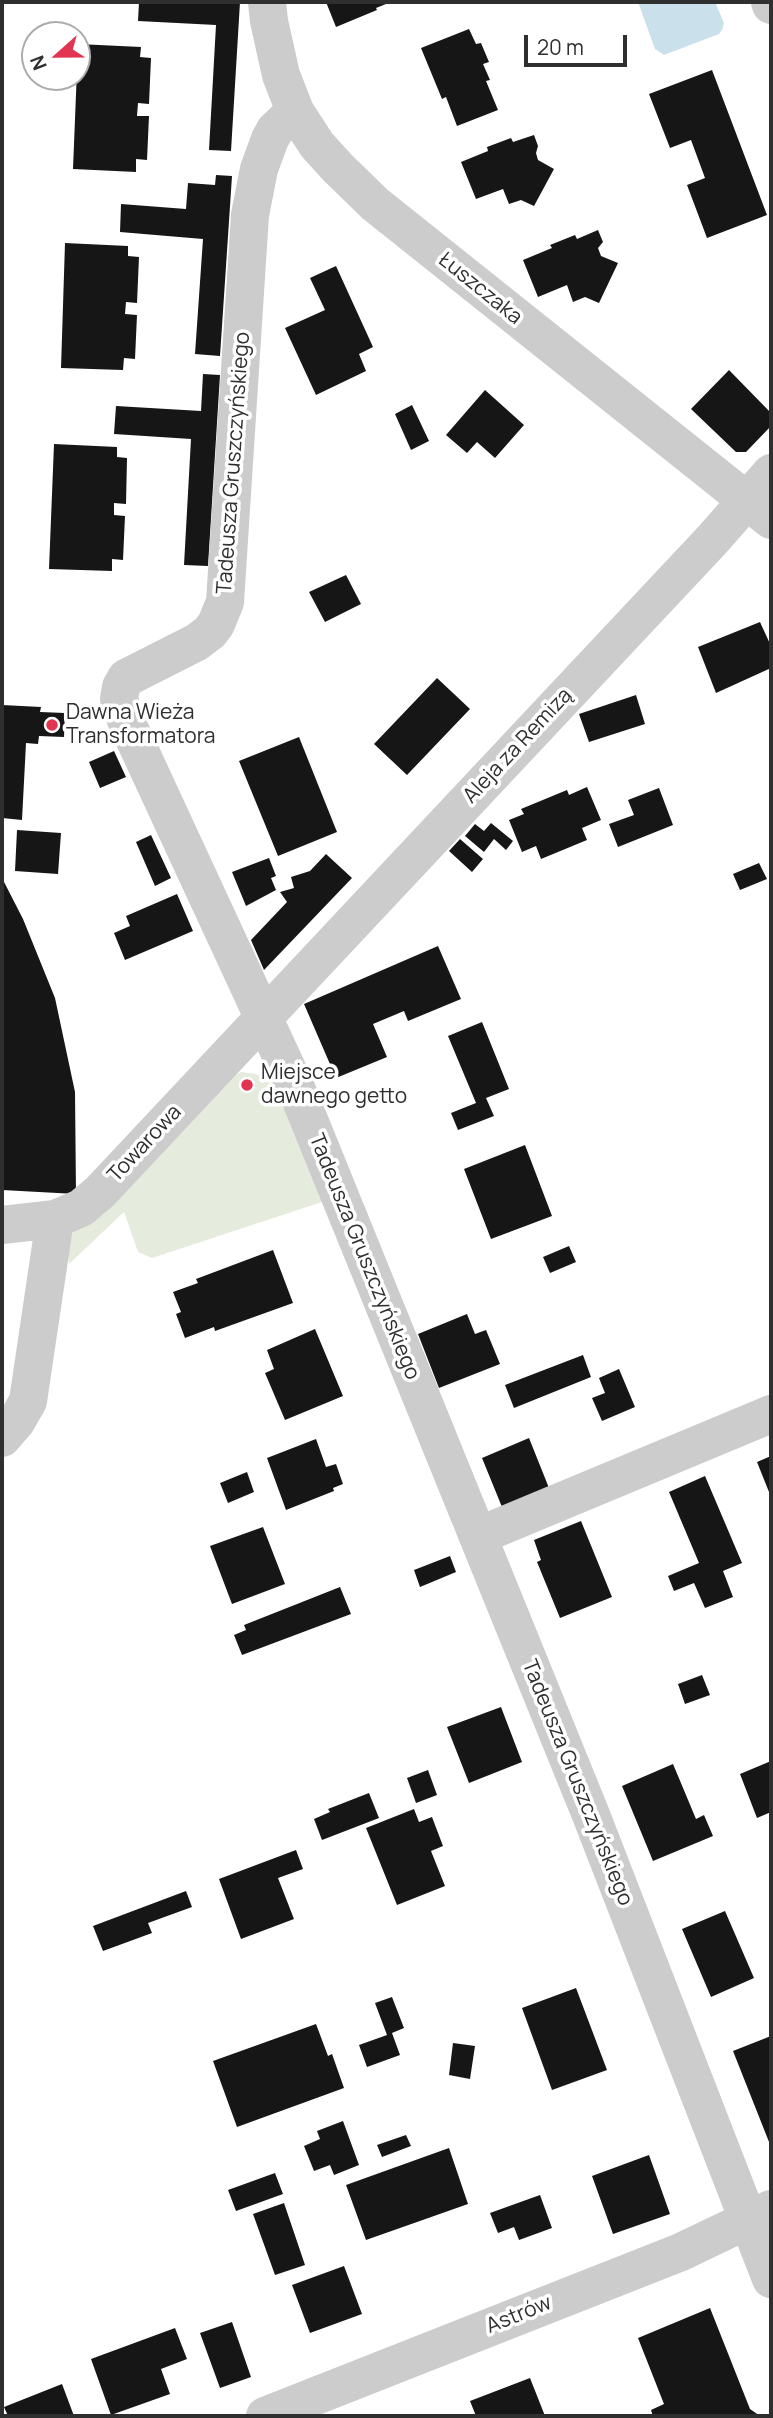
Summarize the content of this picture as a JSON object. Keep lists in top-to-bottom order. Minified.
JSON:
{"streets":{"street":["Łuszczaka","Tadeusza Gruszczyńskiego","Aleja za Remizą","Towarowa","Astrów"]},"crossings":[["Łuszczaka","Tadeusza Gruszczyńskiego"],["Łuszczaka","Aleja za Remizą"],["Tadeusza Gruszczyńskiego","Aleja za Remizą"],["Tadeusza Gruszczyńskiego","Towarowa"],["Tadeusza Gruszczyńskiego","Astrów"],["Aleja za Remizą","Towarowa"]],"places":["Dawna Wieża Transformatora","Miejsce dawnego getto"],"scale_bar":"20 m","north":"left"}
